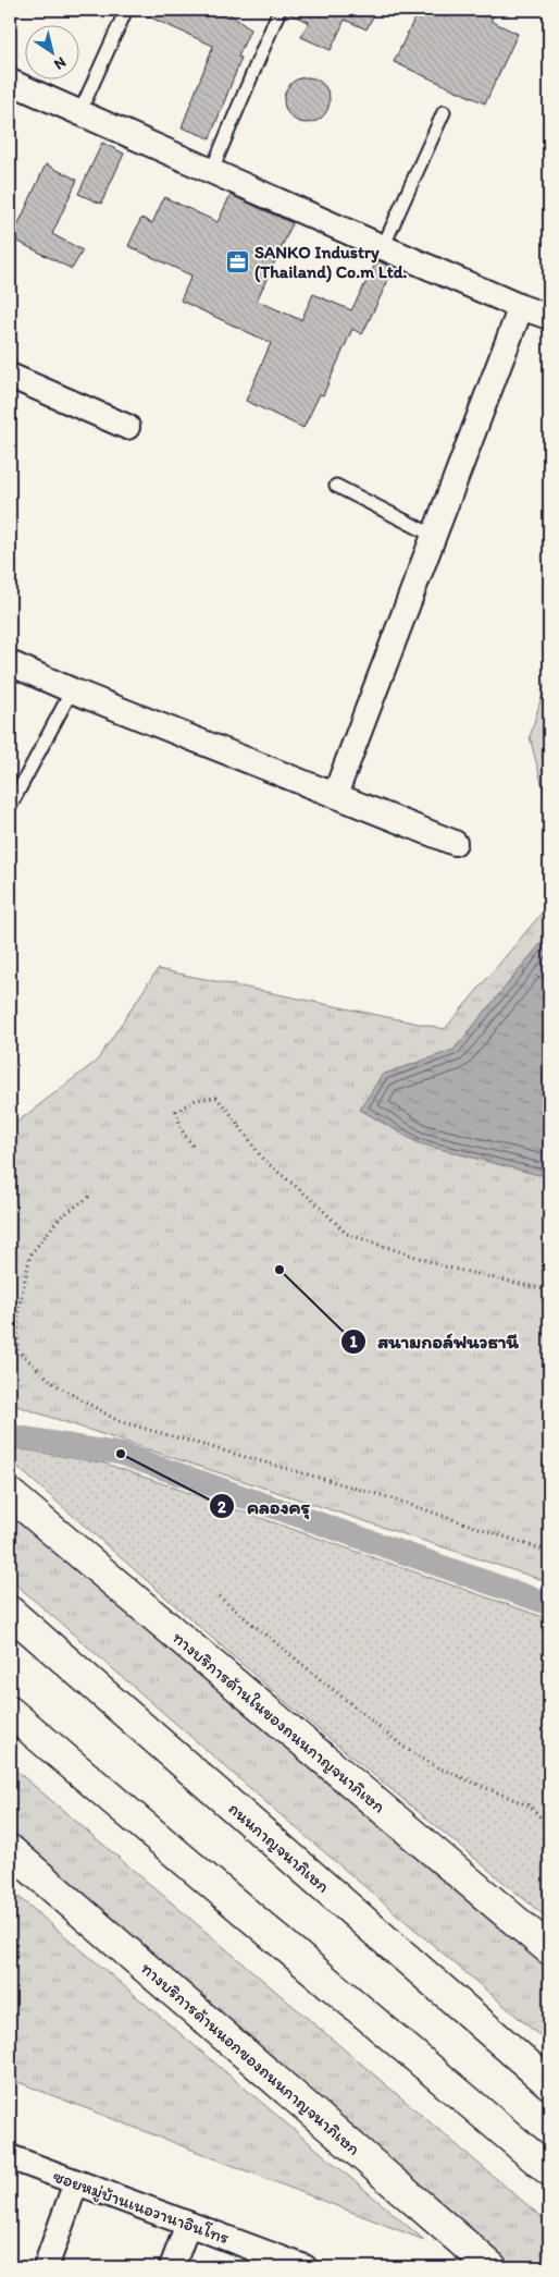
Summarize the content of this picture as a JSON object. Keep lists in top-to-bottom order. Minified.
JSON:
{"streets":{"main road":["ทางบริการด้านในของถนนกาญจนาภิเษก","ถนนกาญจนาภิเษก","ทางบริการด้านนอกของถนนกาญจนาภิเษก"],"street":["ซอยหมู่บ้านเนอวานาอินโทร"]},"places":{"office":["SANKO Industry (Thailand) Co.m Ltd."],"other":["สนามกอล์ฟนวธานี","คลองครุ"]},"north":"bottom right"}
